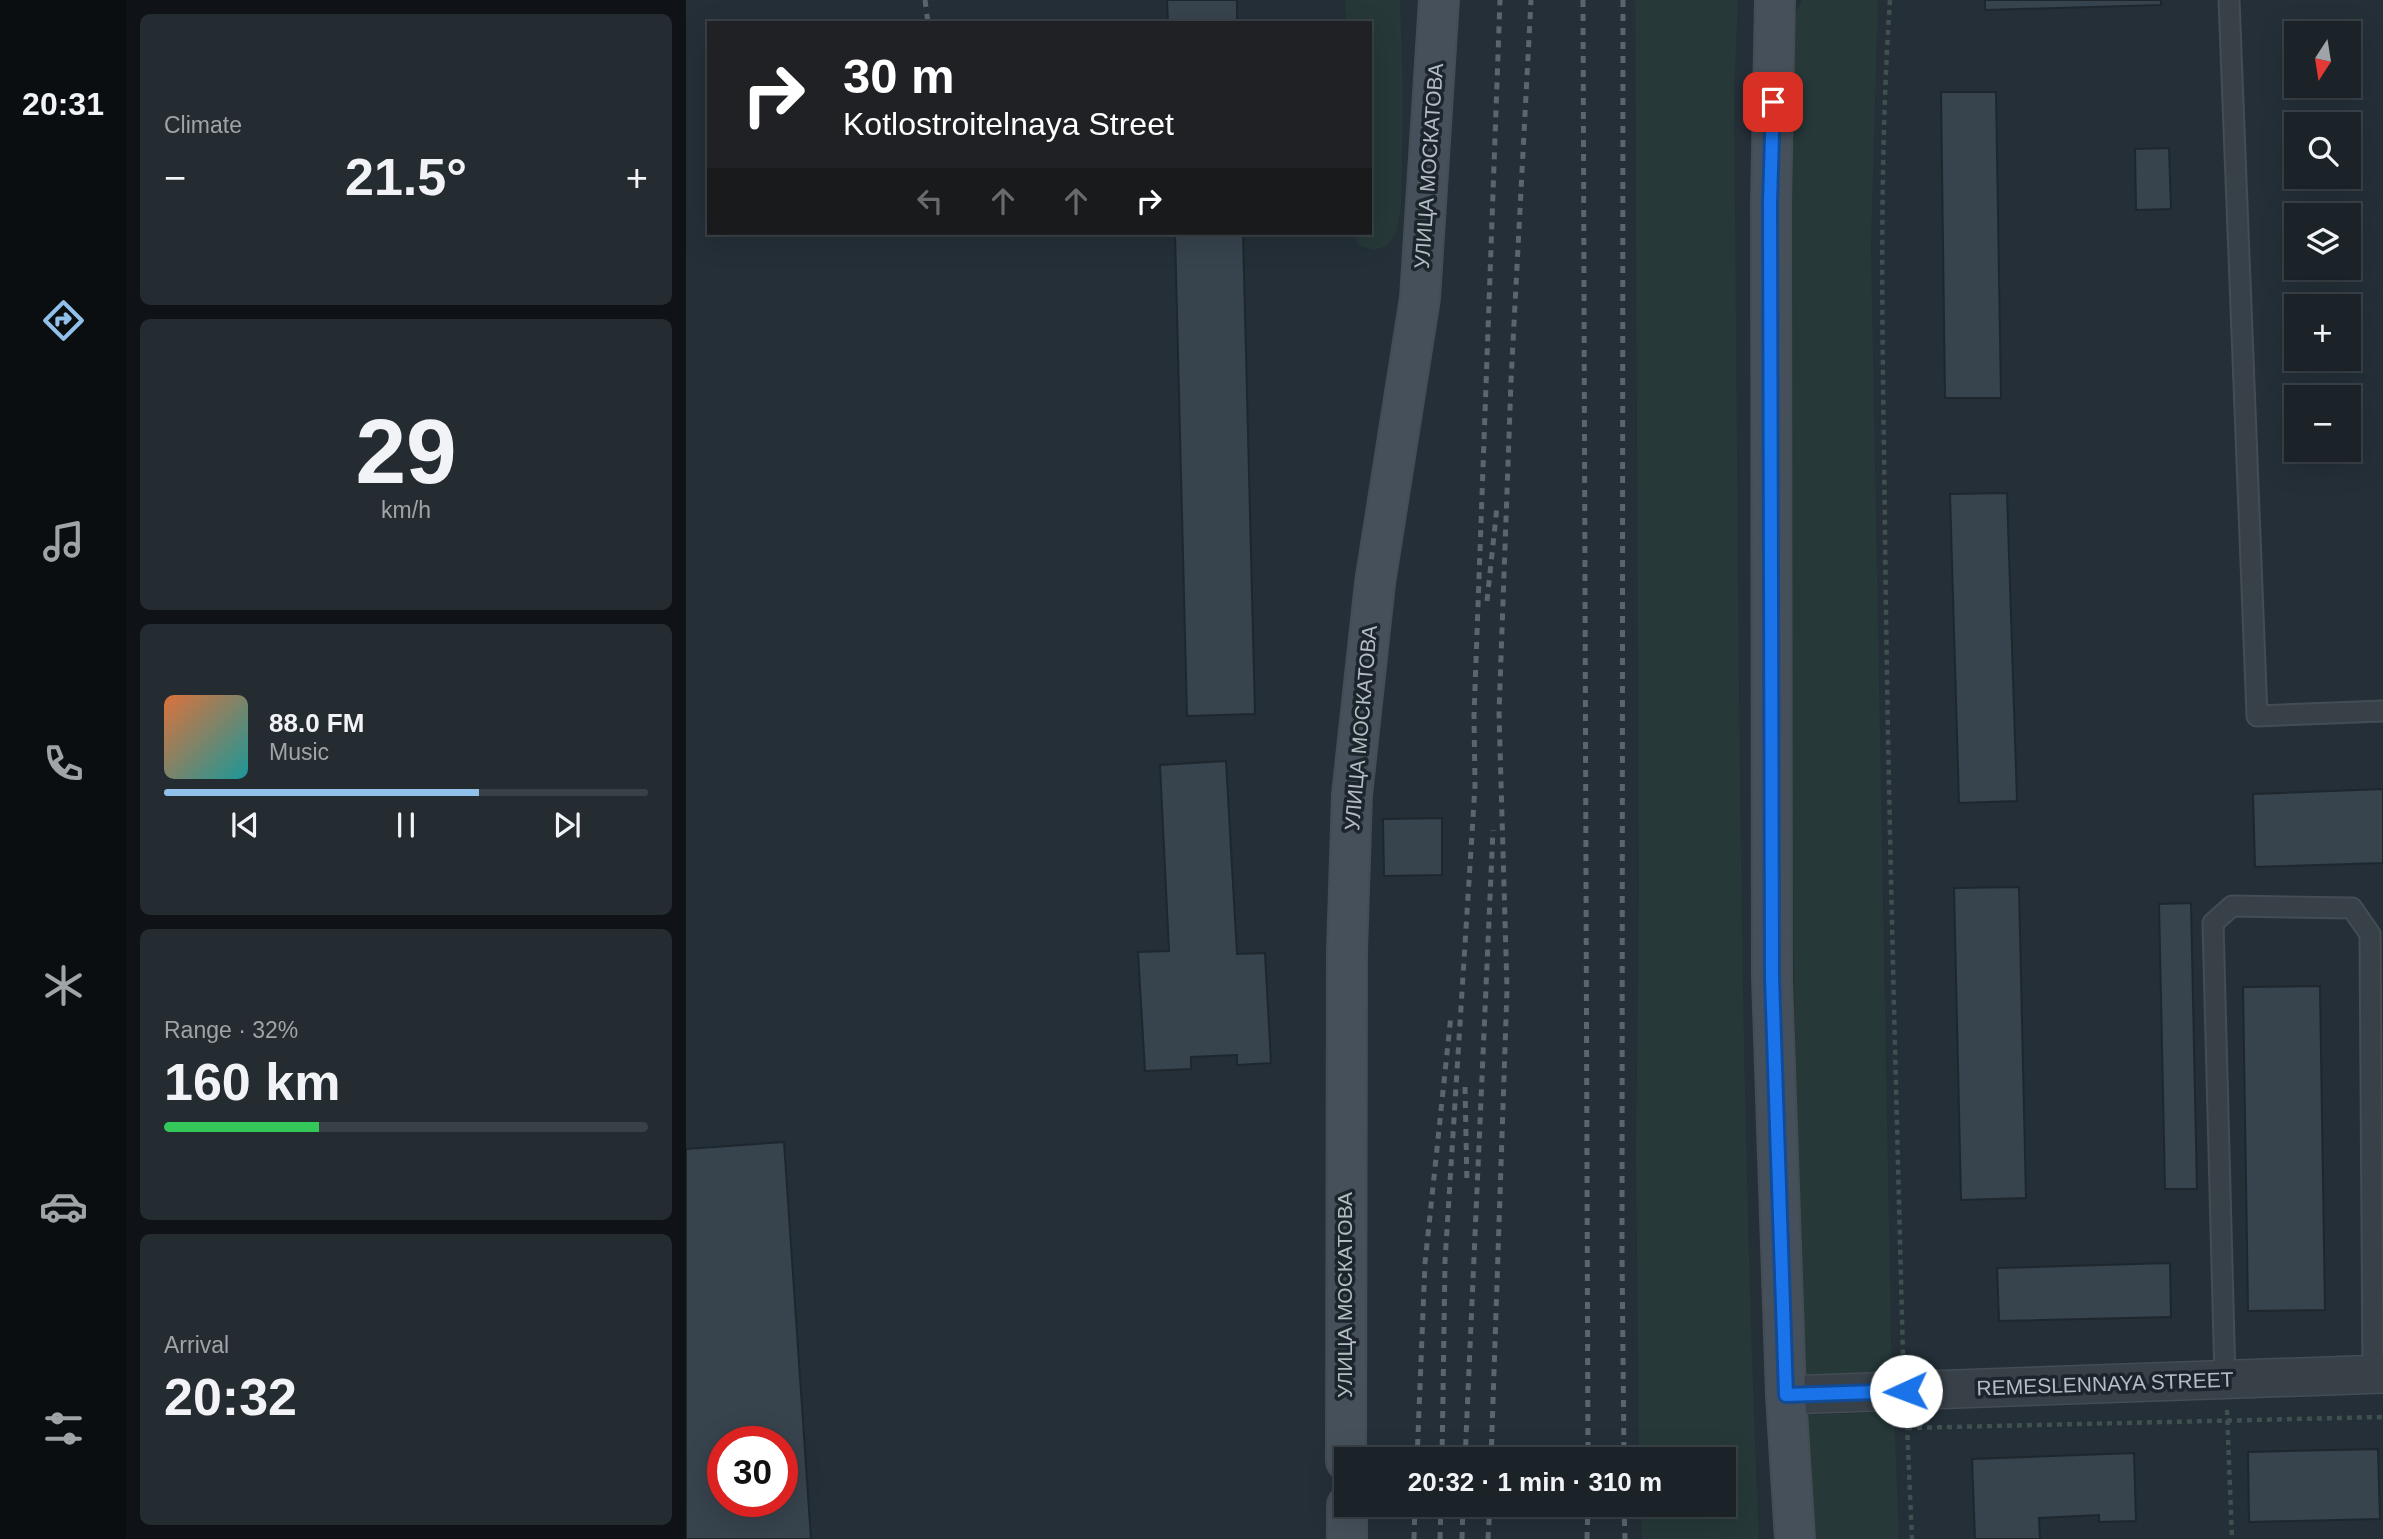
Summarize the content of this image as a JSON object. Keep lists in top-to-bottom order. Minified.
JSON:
{"streets":{"main road":["УЛИЦА МОСКАТОВА"],"street":["REMESLENNAYA STREET"]},"north":"bottom","page":{"tabs":"20:31","tile":["Climate",["29","km/h"],["Range · 32%","160 km"],["Arrival","20:32"]],"map_buttons":["+","−"],"turn":["30 m","Kotlostroitelnaya Street"],"heat":["−","21.5°","+"],"song":["88.0 FM","Music"],"limit":"30","trip":"20:32 · 1 min · 310 m"}}
